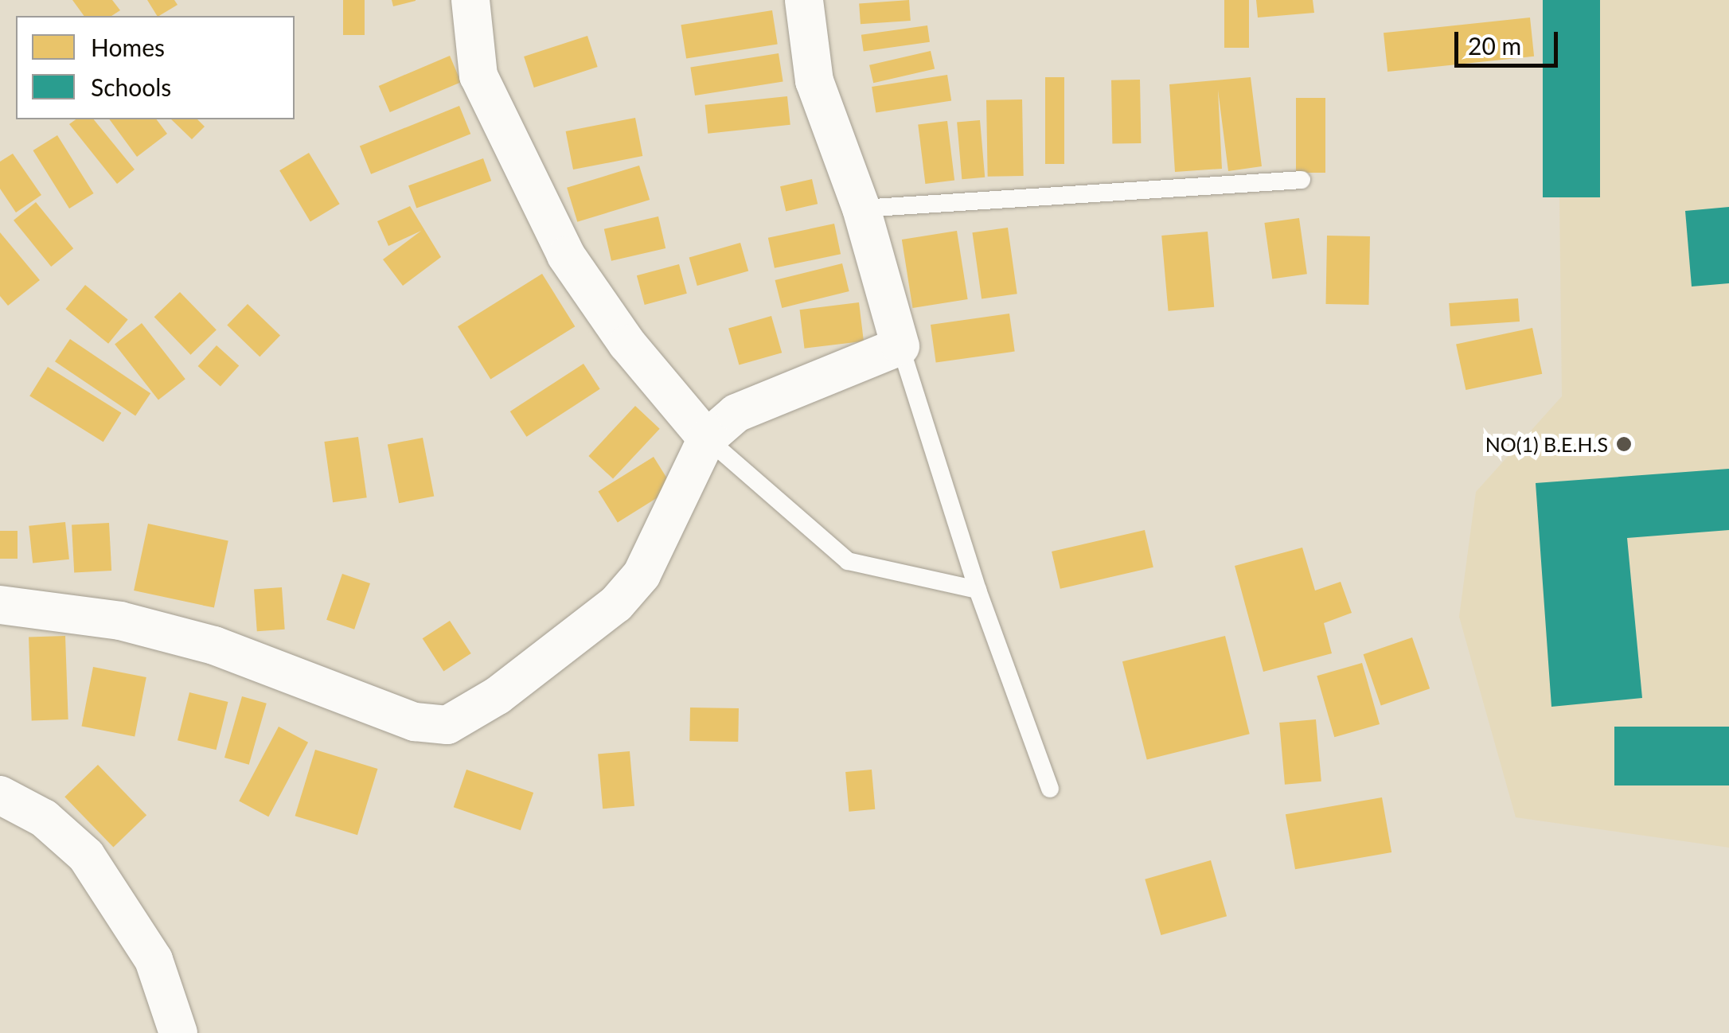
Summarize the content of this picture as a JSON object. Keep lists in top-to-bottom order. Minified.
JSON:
{"places":["NO(1) B.E.H.S"],"legend":["Homes","Schools"],"scale_bar":"20 m"}
